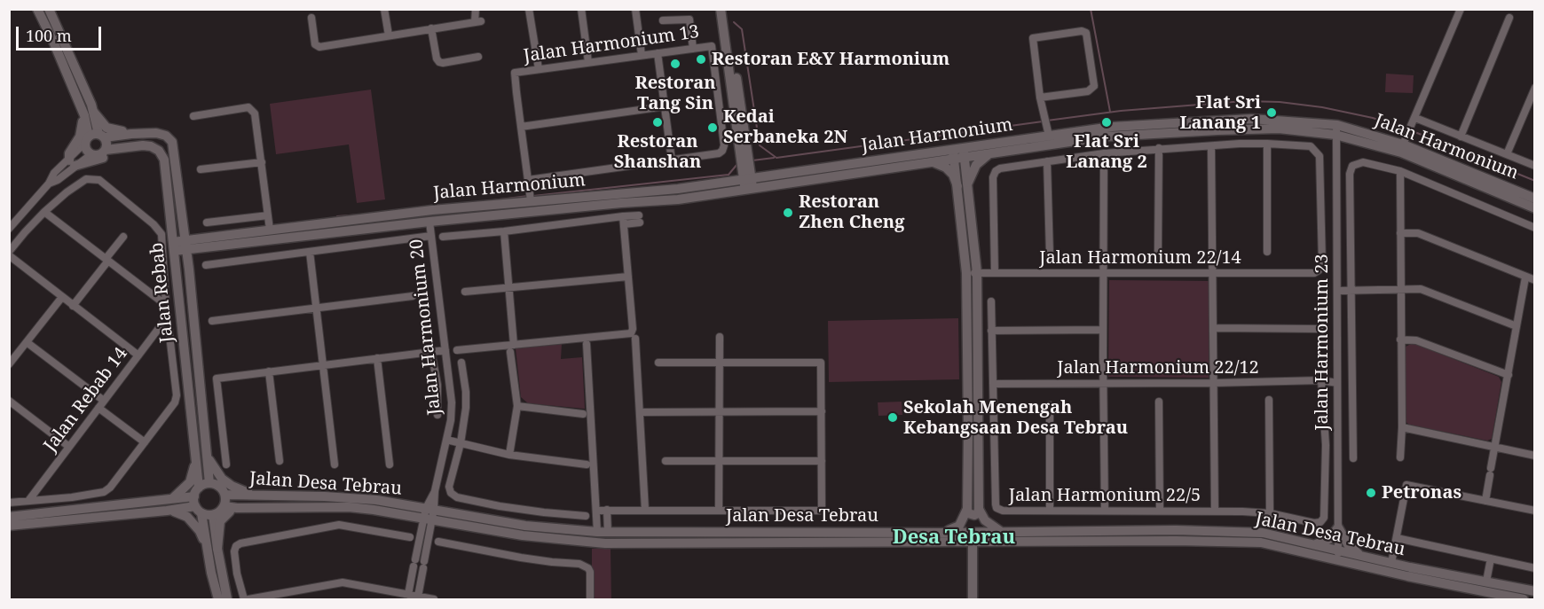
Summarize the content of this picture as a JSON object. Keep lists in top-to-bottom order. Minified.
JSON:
{"streets":{"main road":["Jalan Harmonium","Jalan Rebab","Jalan Desa Tebrau"],"street":["Jalan Harmonium 13","Jalan Harmonium 22/14","Jalan Harmonium 20","Jalan Harmonium 23","Jalan Harmonium 22/12","Jalan Rebab 14","Jalan Harmonium 22/5"]},"crossings":[["Jalan Harmonium","Jalan Rebab"],["Jalan Harmonium","Jalan Harmonium 20"],["Jalan Harmonium","Jalan Harmonium 23"],["Jalan Rebab","Jalan Desa Tebrau"],["Jalan Harmonium 20","Jalan Desa Tebrau"],["Jalan Harmonium 23","Jalan Harmonium 22/12"],["Jalan Harmonium 23","Jalan Desa Tebrau"],["Jalan Harmonium 22/12","Jalan Harmonium 22/5"]],"districts":["Desa Tebrau"],"places":["Restoran E&Y Harmonium","Restoran Tang Sin","Flat Sri Lanang 1","Restoran Shanshan","Flat Sri Lanang 2","Kedai Serbaneka 2N","Restoran Zhen Cheng","Sekolah Menengah Kebangsaan Desa Tebrau","Petronas"],"scale_bar":"100 m"}
